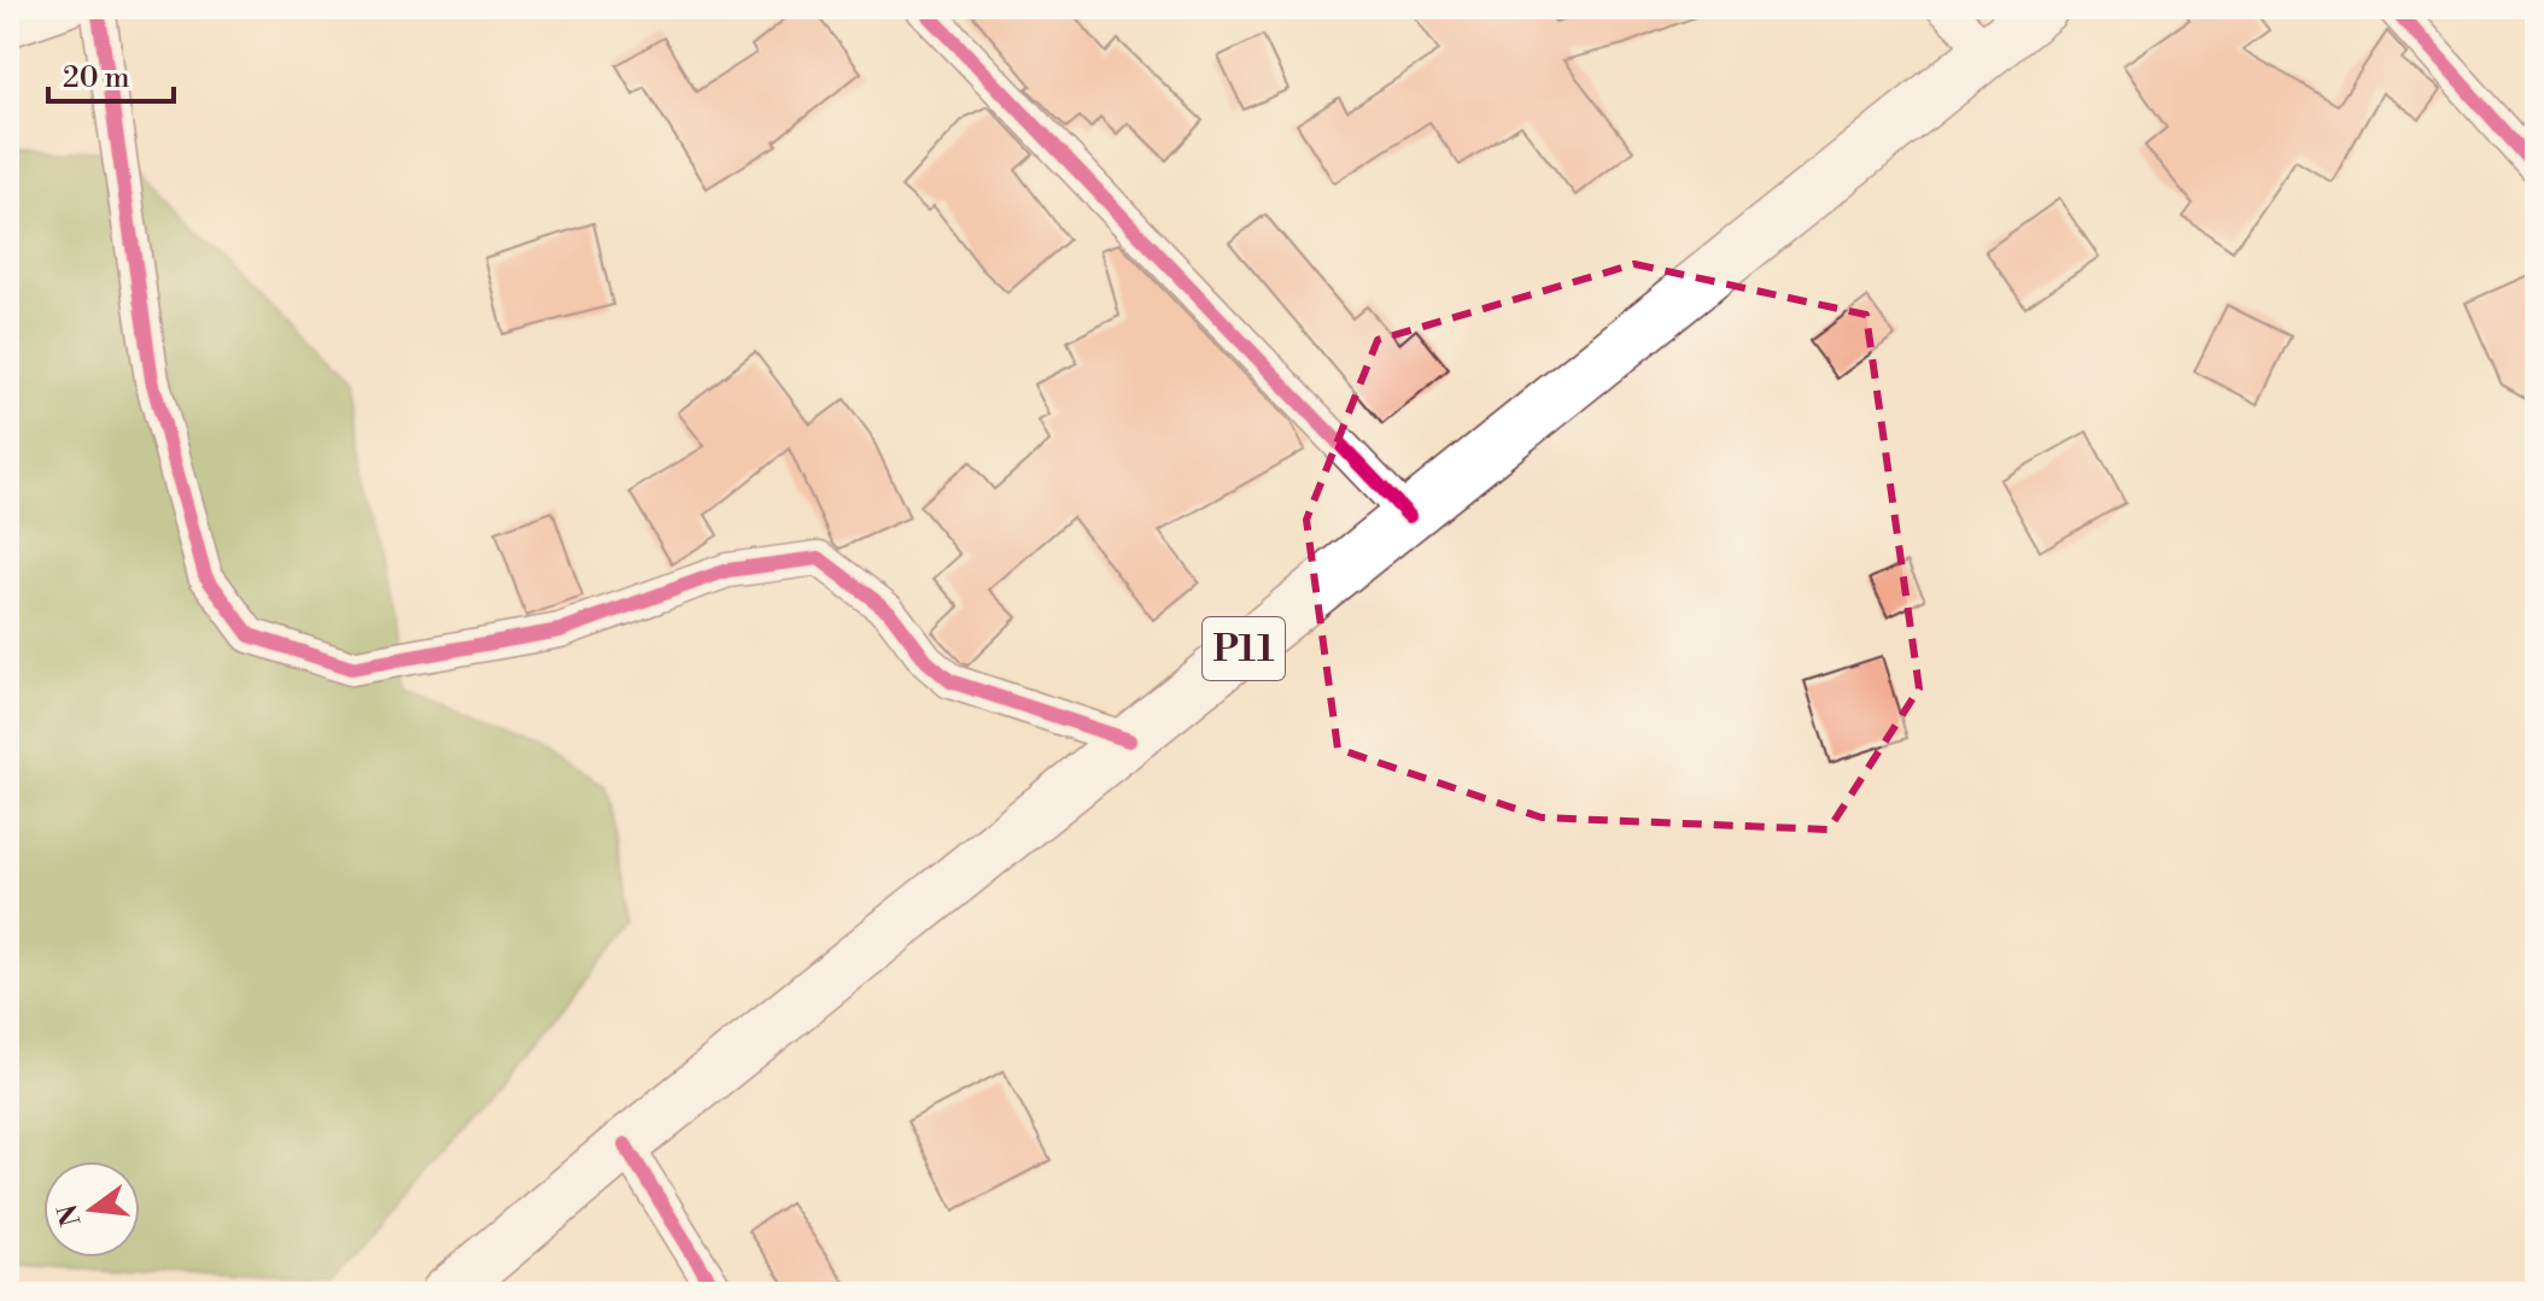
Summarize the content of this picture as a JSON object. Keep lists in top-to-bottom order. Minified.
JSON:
{"streets":{"main road":["P11"]},"scale_bar":"20 m","north":"left"}
